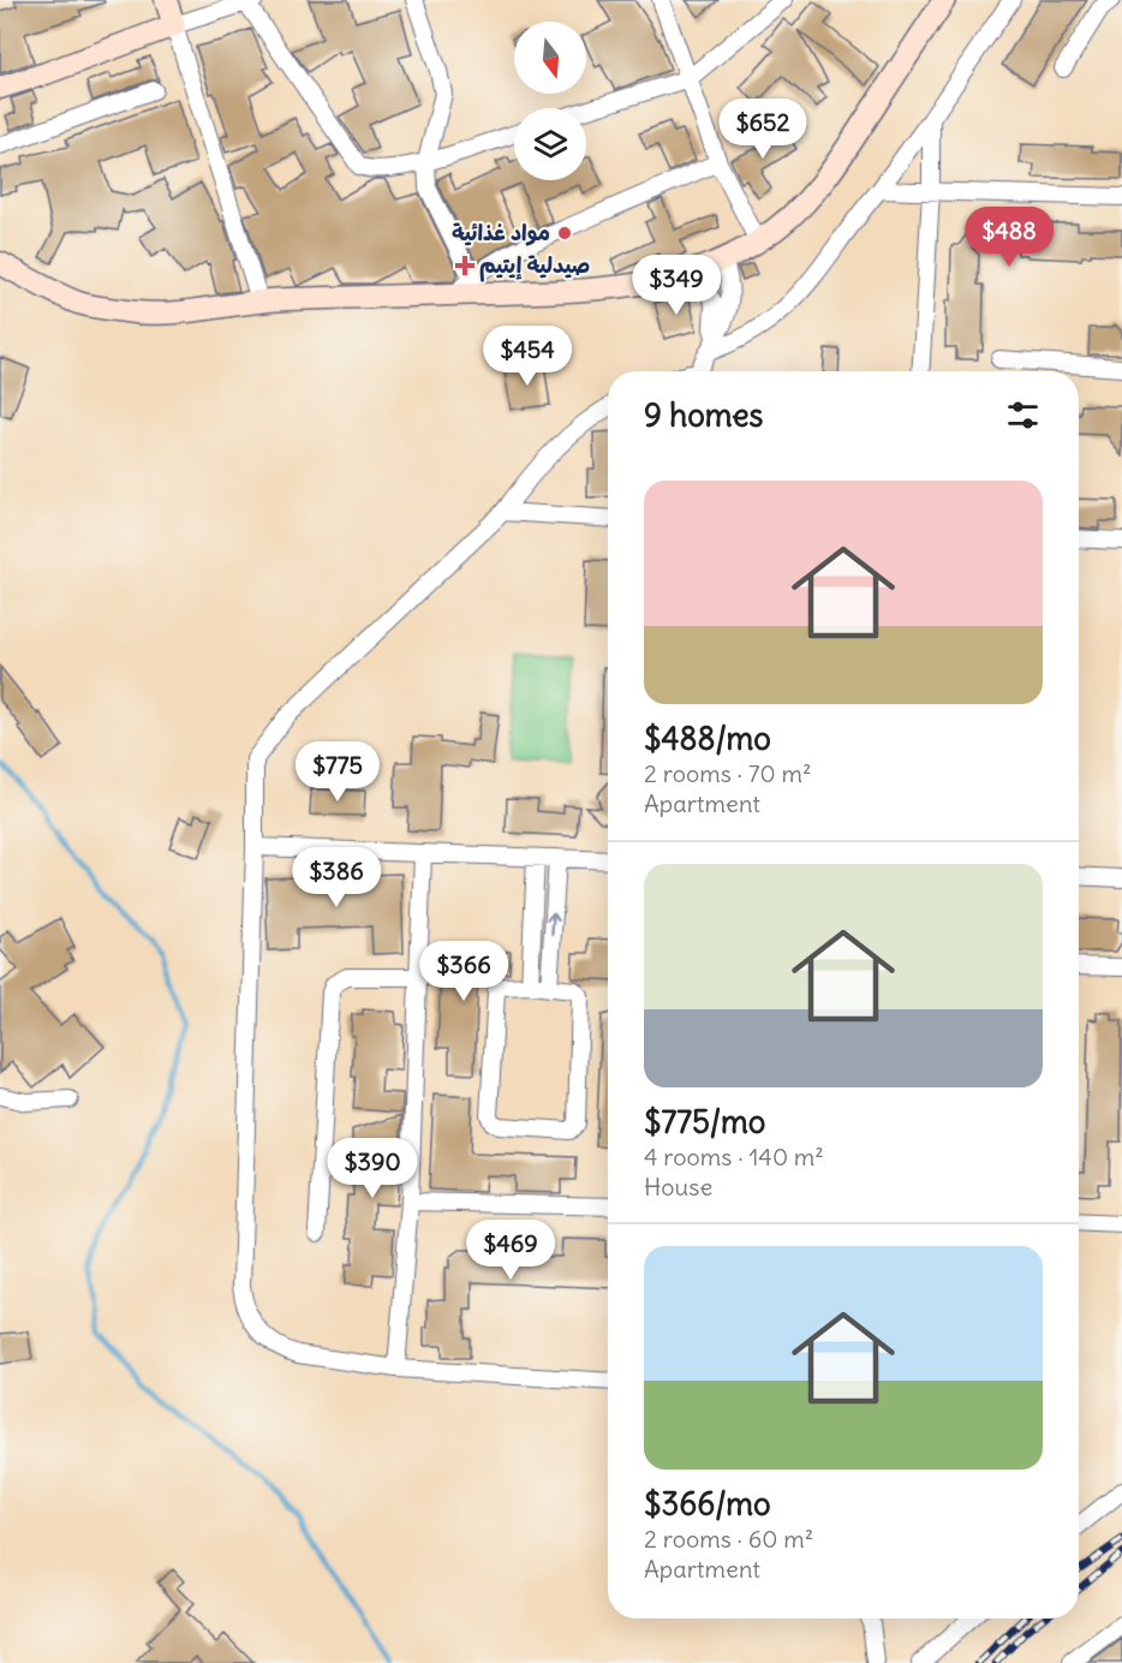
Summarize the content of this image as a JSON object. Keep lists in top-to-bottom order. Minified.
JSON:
{"places":{"other":["مواد غذائية"],"health":["صيدلية إيتيم"]},"north":"bottom","page":{"price":["$652","$488","$349","$454","$775","$386","$366","$390","$469"],"heading":"9 homes","list":[{"name":"$488/mo","note":"2 rooms · 70 m² · Apartment"},{"name":"$775/mo","note":"4 rooms · 140 m² · House"},{"name":"$366/mo","note":"2 rooms · 60 m² · Apartment"}]}}
